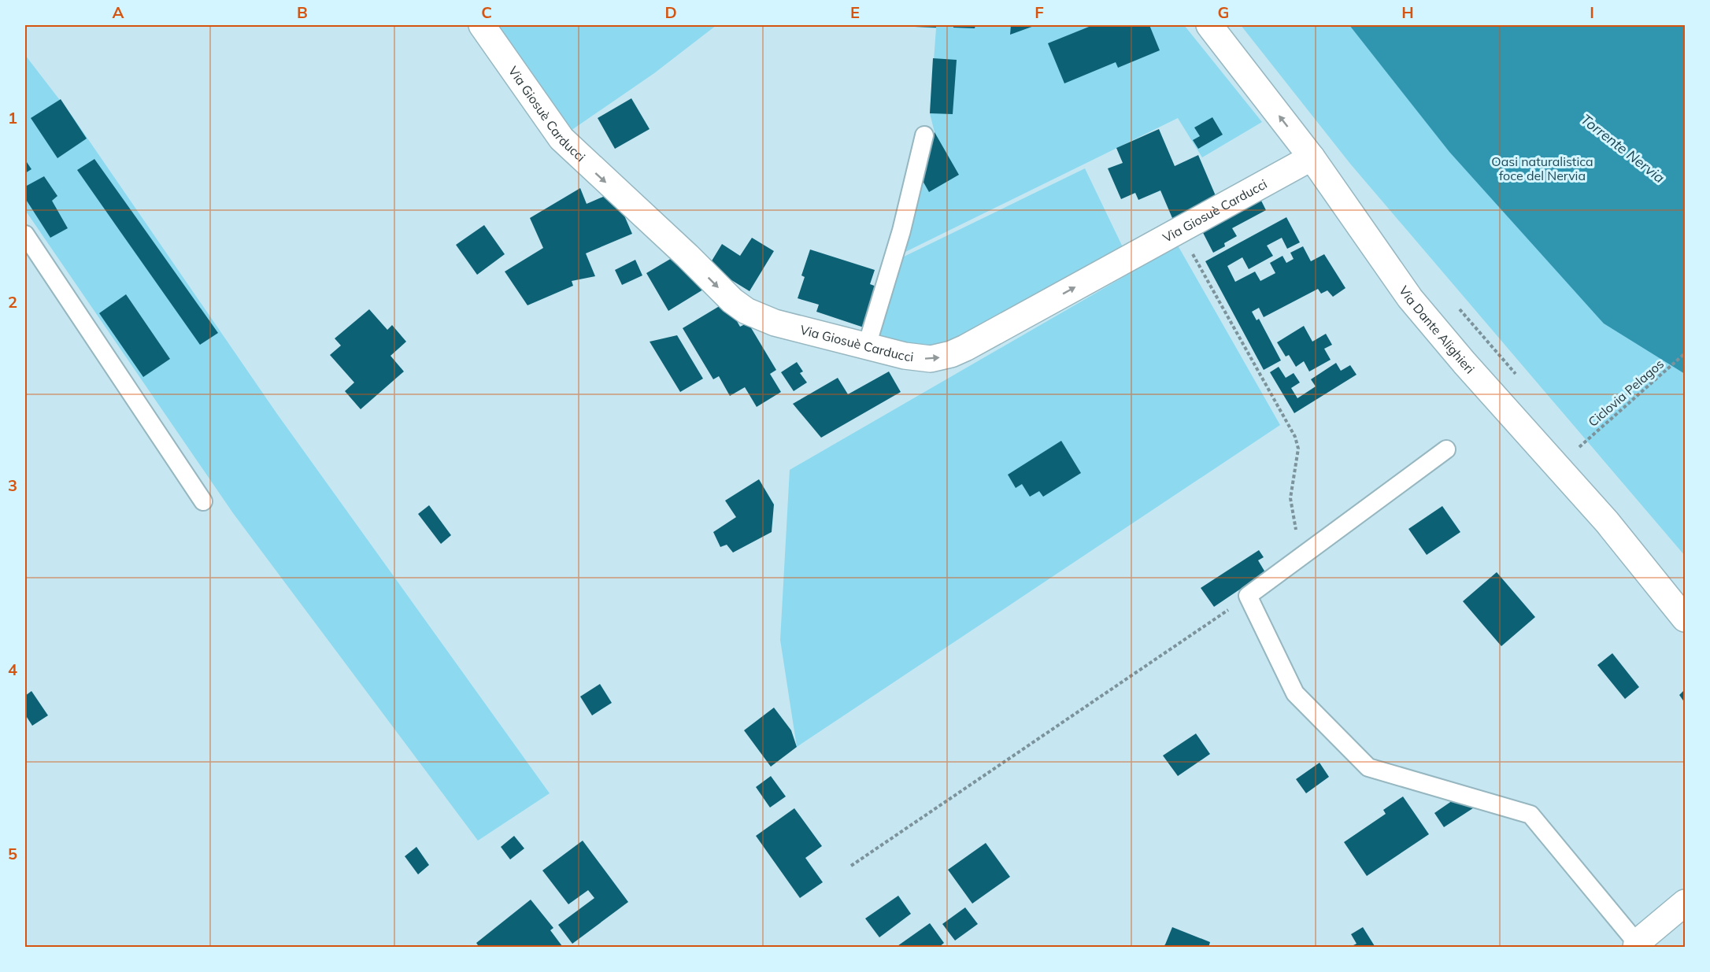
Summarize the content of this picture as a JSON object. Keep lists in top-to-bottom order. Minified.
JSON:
{"streets":{"street":["Via Giosuè Carducci","Via Dante Alighieri"],"path":["Ciclovia Pelagos"]},"crossings":[["Via Giosuè Carducci","Via Dante Alighieri"]],"one_way":["Via Giosuè Carducci"],"water":["Torrente Nervia"],"parks":["Oasi naturalistica foce del Nervia"],"grid":{"columns":["A","B","C","D","E","F","G","H","I"],"rows":["1","2","3","4","5"]}}
